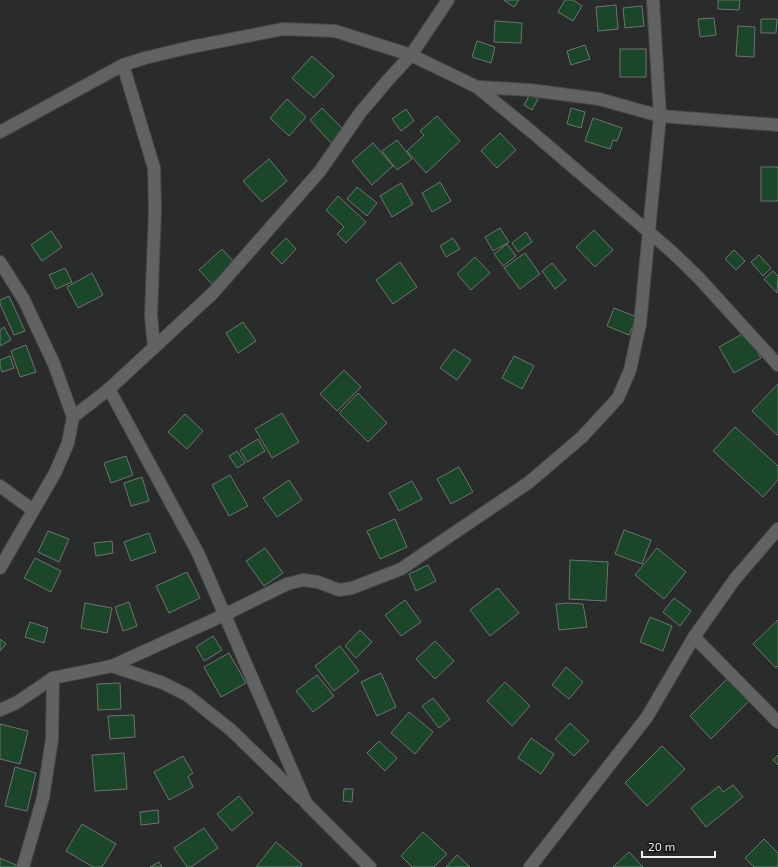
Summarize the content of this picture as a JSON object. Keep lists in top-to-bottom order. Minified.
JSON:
{"scale_bar":"20 m"}
